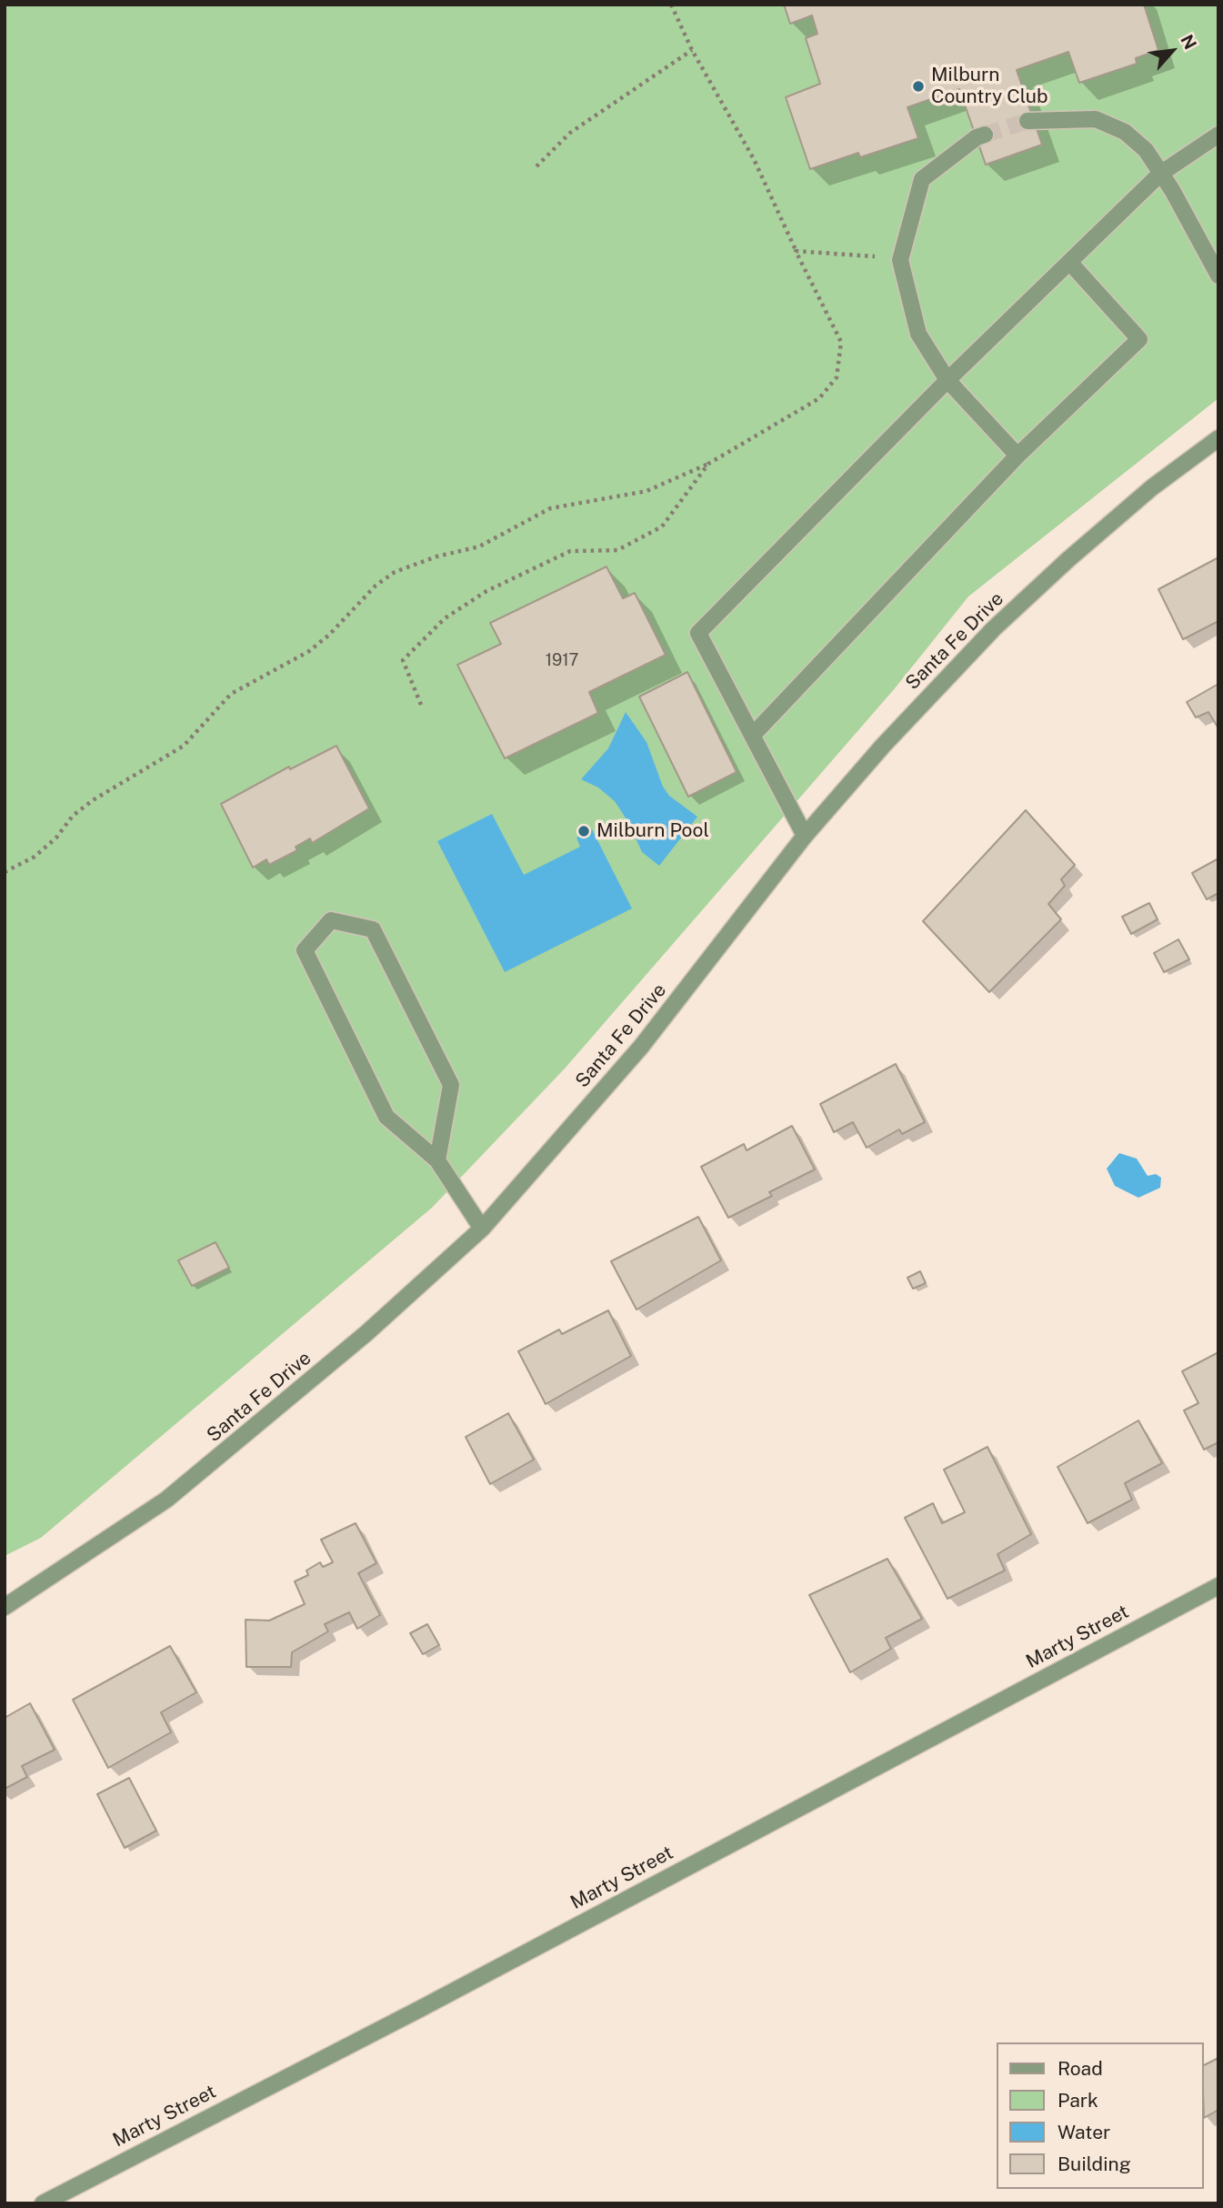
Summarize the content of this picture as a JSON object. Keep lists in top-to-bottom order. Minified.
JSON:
{"streets":{"street":["Santa Fe Drive","Marty Street"]},"places":["Milburn Country Club","Milburn Pool"],"house_numbers":["1917"],"legend":["Road","Park","Water","Building"],"north":"top right"}
